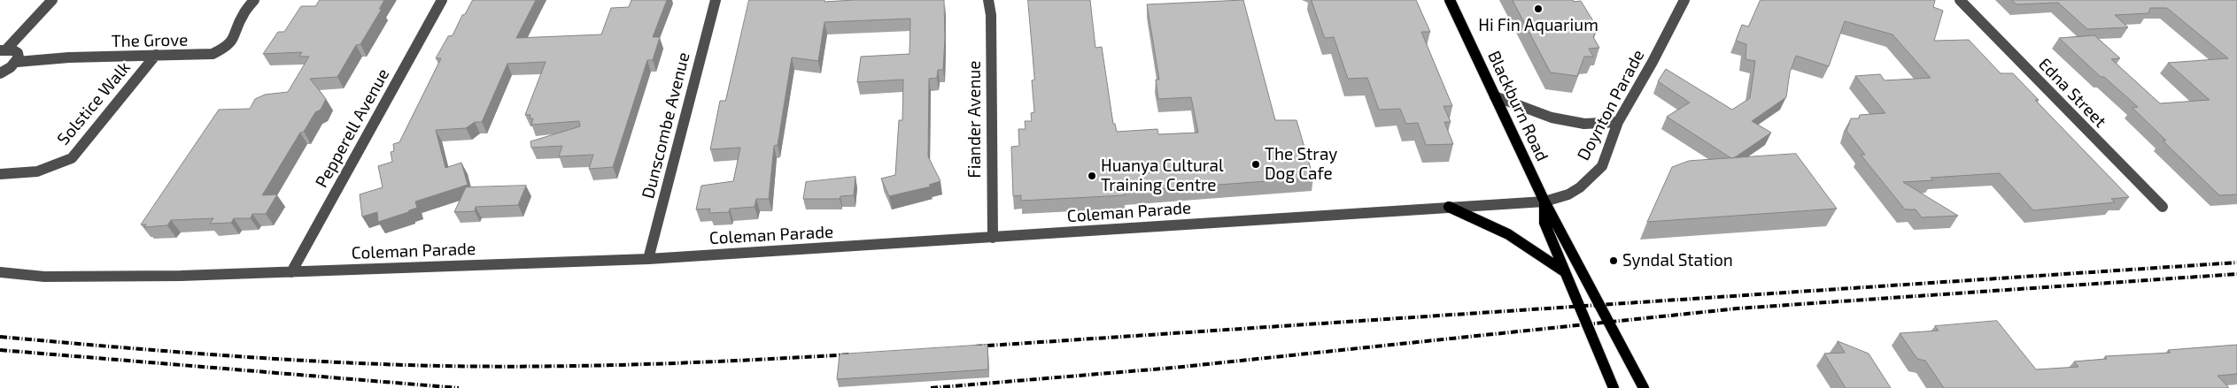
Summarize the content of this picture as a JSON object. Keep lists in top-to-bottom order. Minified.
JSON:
{"streets":{"main road":["Blackburn Road"],"street":["The Grove","Edna Street","Solstice Walk","Doynton Parade","Fiander Avenue","Dunscombe Avenue","Pepperell Avenue","Coleman Parade"]},"crossings":[["The Grove","Solstice Walk"],["Doynton Parade","Blackburn Road"],["Doynton Parade","Coleman Parade"],["Blackburn Road","Coleman Parade"],["Fiander Avenue","Coleman Parade"],["Dunscombe Avenue","Coleman Parade"],["Pepperell Avenue","Coleman Parade"]],"places":["Hi Fin Aquarium","The Stray Dog Cafe","Huanya Cultural Training Centre","Syndal Station"]}
